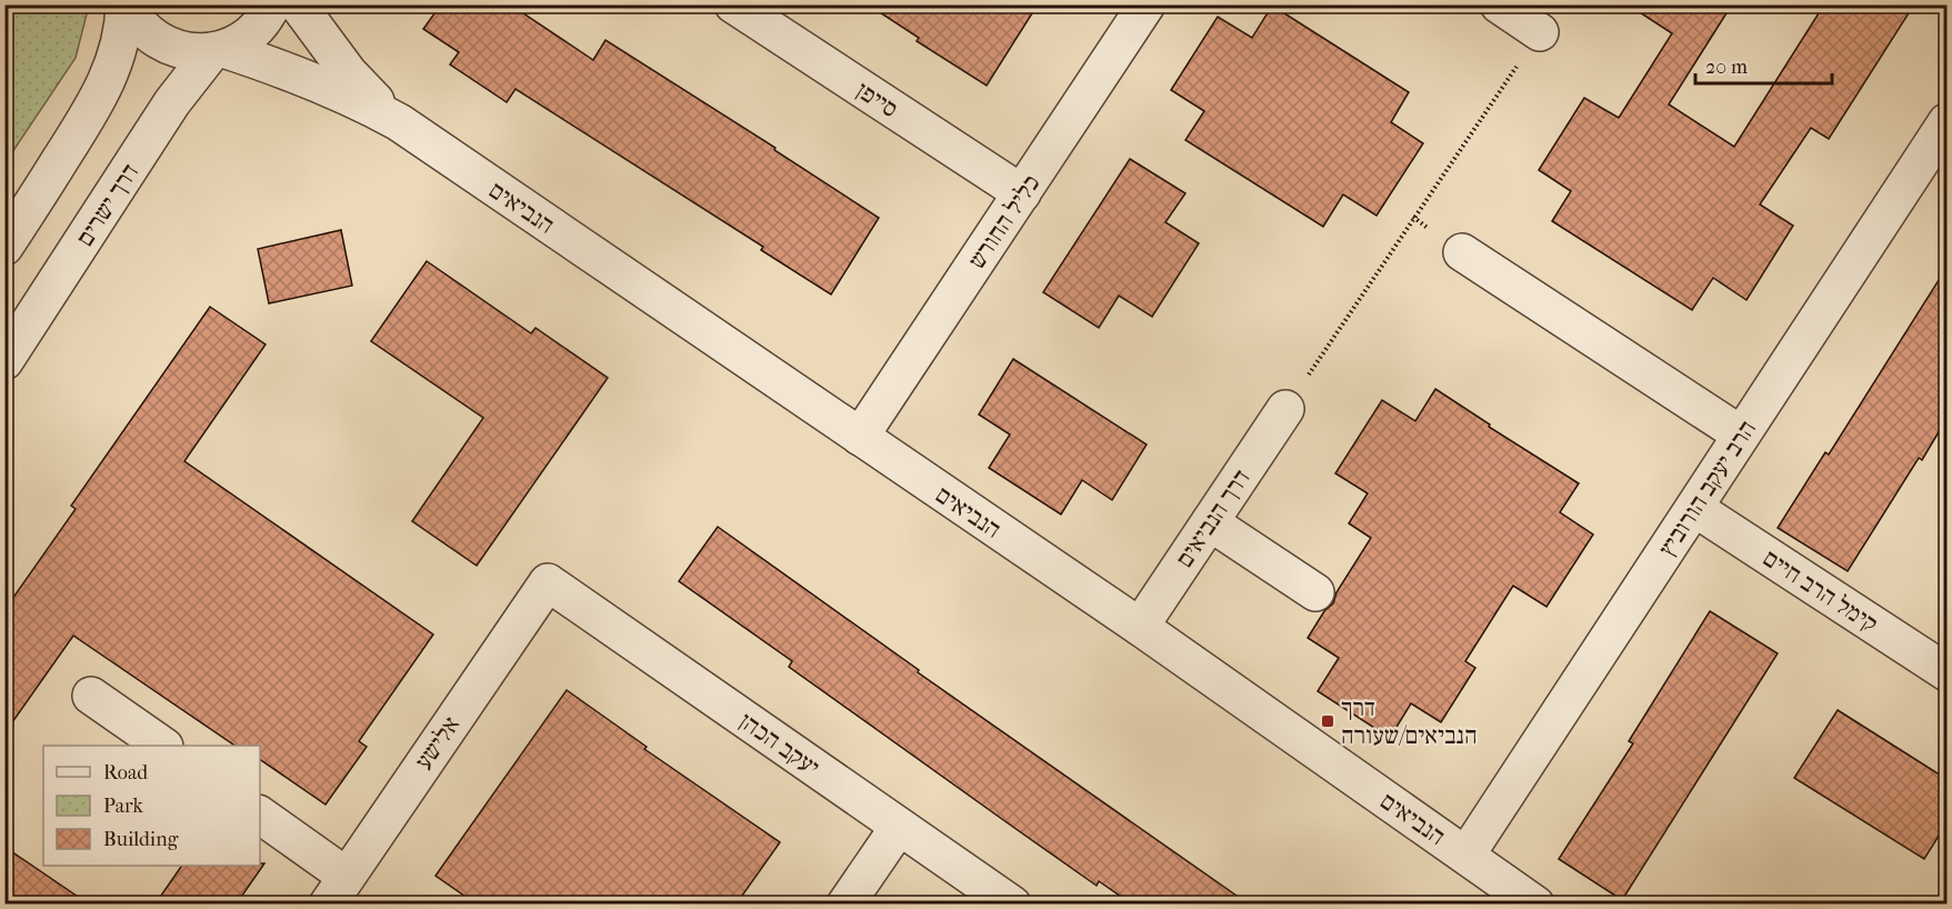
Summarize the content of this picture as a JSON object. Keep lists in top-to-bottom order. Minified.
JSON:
{"streets":{"street":["סייפן","דרך ישרים","הנביאים","כליל החורש","הרב יעקב הורוביץ","דרך הנביאים","קימל הרב חיים","אלישע","יעקב הכהן"]},"crossings":[["סייפן","כליל החורש"],["דרך ישרים","הנביאים"],["הנביאים","כליל החורש"],["הנביאים","הרב יעקב הורוביץ"],["הנביאים","דרך הנביאים"],["הרב יעקב הורוביץ","קימל הרב חיים"],["אלישע","יעקב הכהן"]],"places":{"transit":["דרך הנביאים/שעורה"]},"legend":["Road","Park","Building"],"scale_bar":"20 m"}
